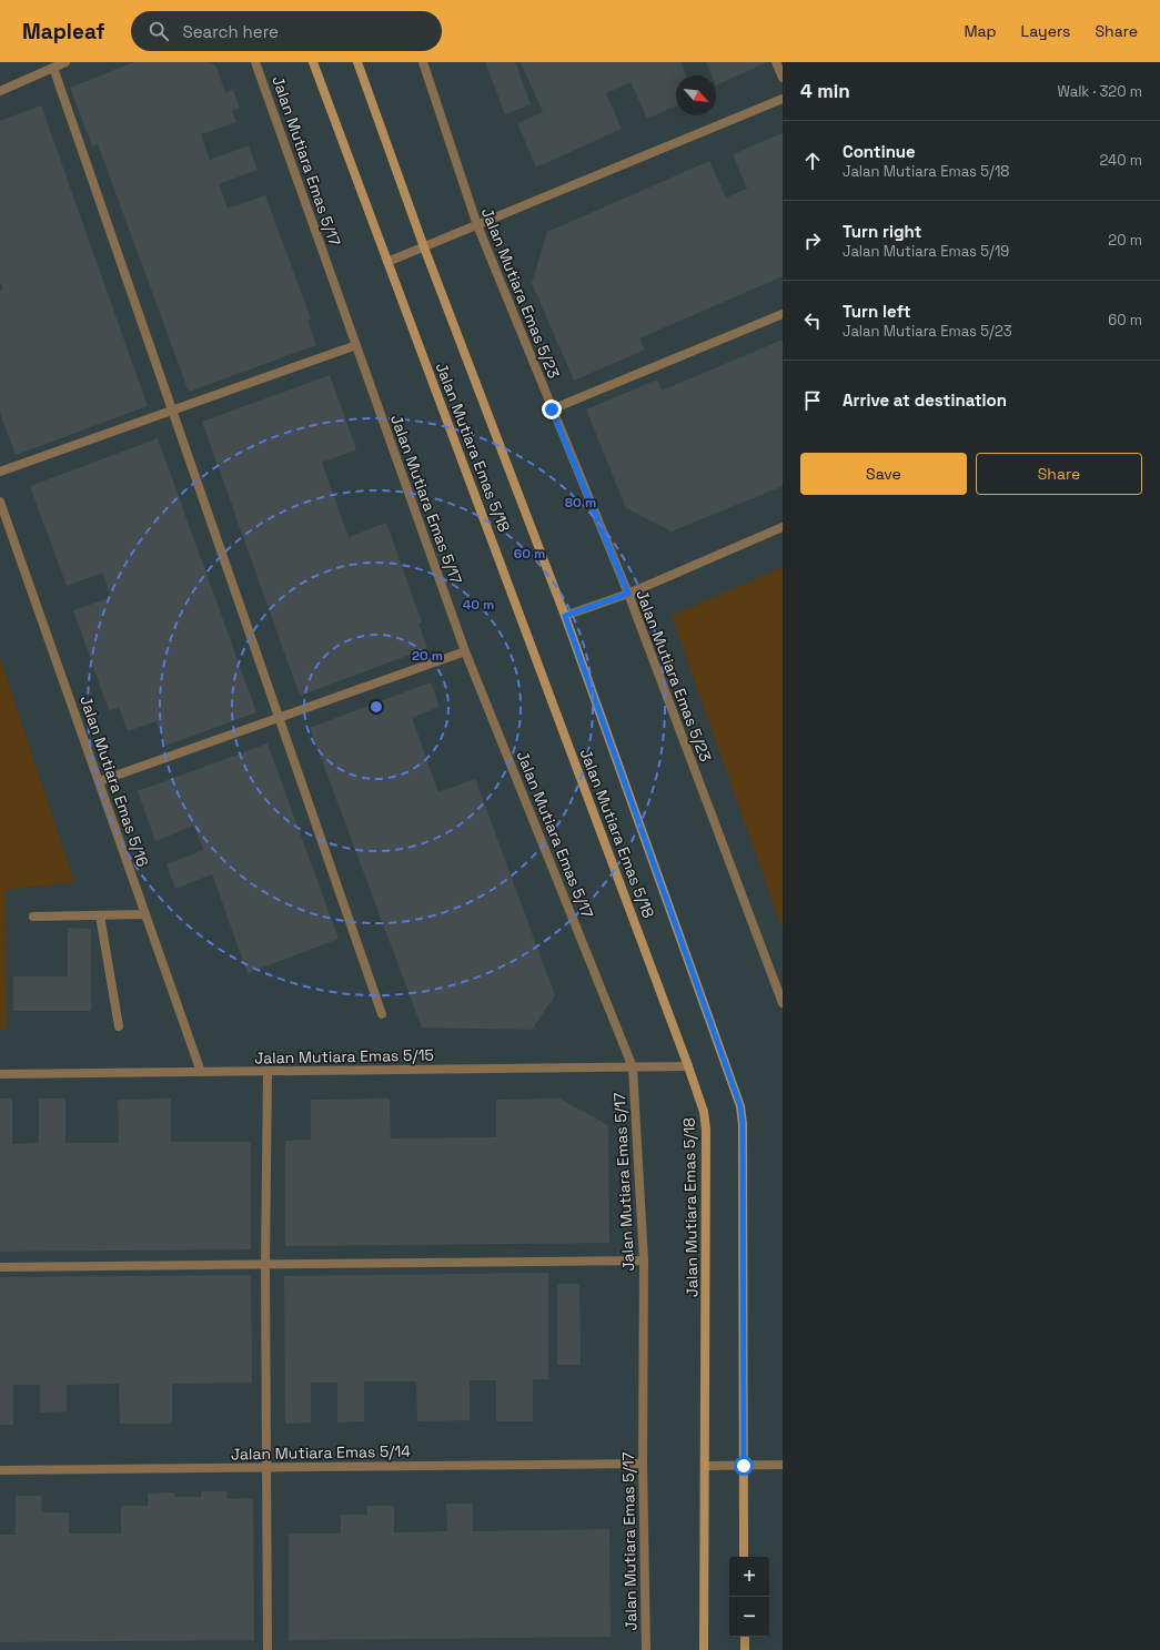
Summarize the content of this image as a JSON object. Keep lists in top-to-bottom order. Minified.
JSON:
{"streets":{"street":["Jalan Mutiara Emas 5/17","Jalan Mutiara Emas 5/23","Jalan Mutiara Emas 5/18","Jalan Mutiara Emas 5/16","Jalan Mutiara Emas 5/15","Jalan Mutiara Emas 5/14"]},"crossings":[["Jalan Mutiara Emas 5/17","Jalan Mutiara Emas 5/15"],["Jalan Mutiara Emas 5/17","Jalan Mutiara Emas 5/14"],["Jalan Mutiara Emas 5/18","Jalan Mutiara Emas 5/15"],["Jalan Mutiara Emas 5/16","Jalan Mutiara Emas 5/15"]],"north":"bottom right","page":{"header":"Mapleaf","search":"Search here","nav":["Map","Layers","Share"],"heading":["4 min","Walk · 320 m"],"list":[["Continue","Jalan Mutiara Emas 5/18","240 m"],["Turn right","Jalan Mutiara Emas 5/19","20 m"],["Turn left","Jalan Mutiara Emas 5/23","60 m"],"Arrive at destination"],"buttons":["Save","Share"],"map_buttons":["+","−"]},"rings":["80 m","60 m","40 m","20 m"]}
